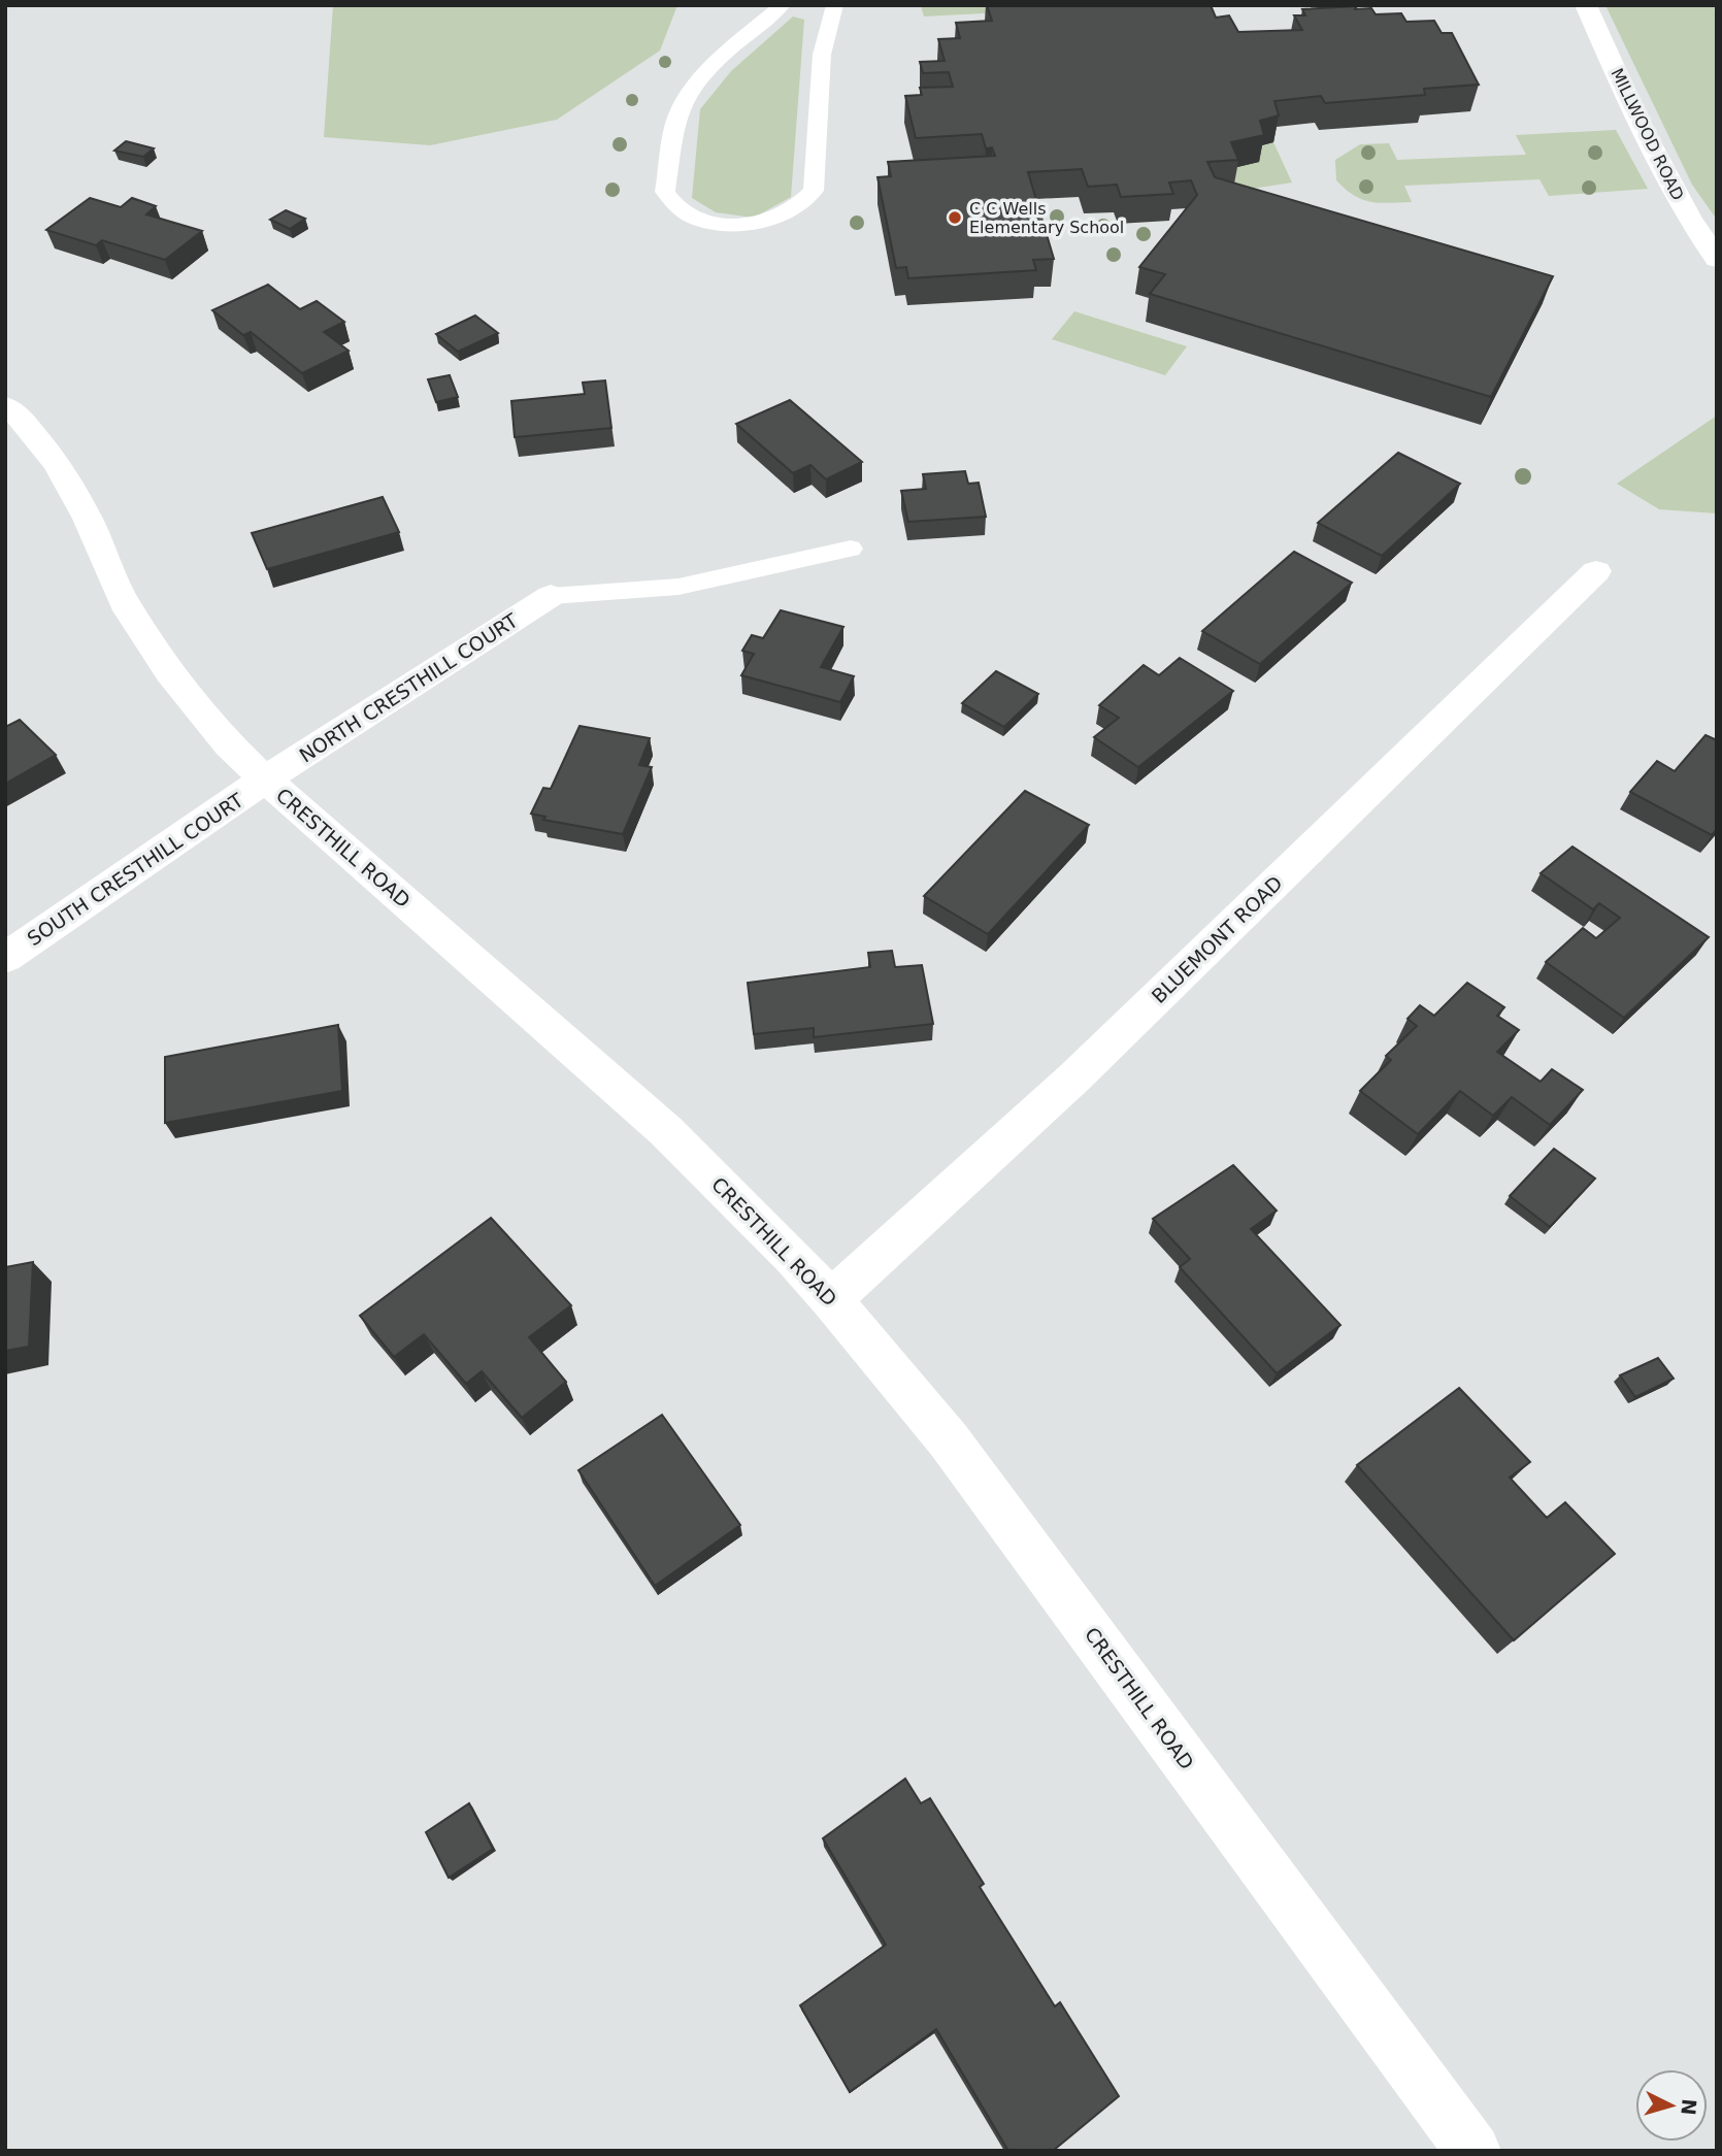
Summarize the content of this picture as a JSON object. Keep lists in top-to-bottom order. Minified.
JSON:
{"streets":{"street":["MILLWOOD ROAD","NORTH CRESTHILL COURT","CRESTHILL ROAD","SOUTH CRESTHILL COURT","BLUEMONT ROAD"]},"crossings":[["NORTH CRESTHILL COURT","CRESTHILL ROAD"],["NORTH CRESTHILL COURT","SOUTH CRESTHILL COURT"],["CRESTHILL ROAD","SOUTH CRESTHILL COURT"],["CRESTHILL ROAD","BLUEMONT ROAD"]],"places":["C C Wells Elementary School"],"north":"right"}
